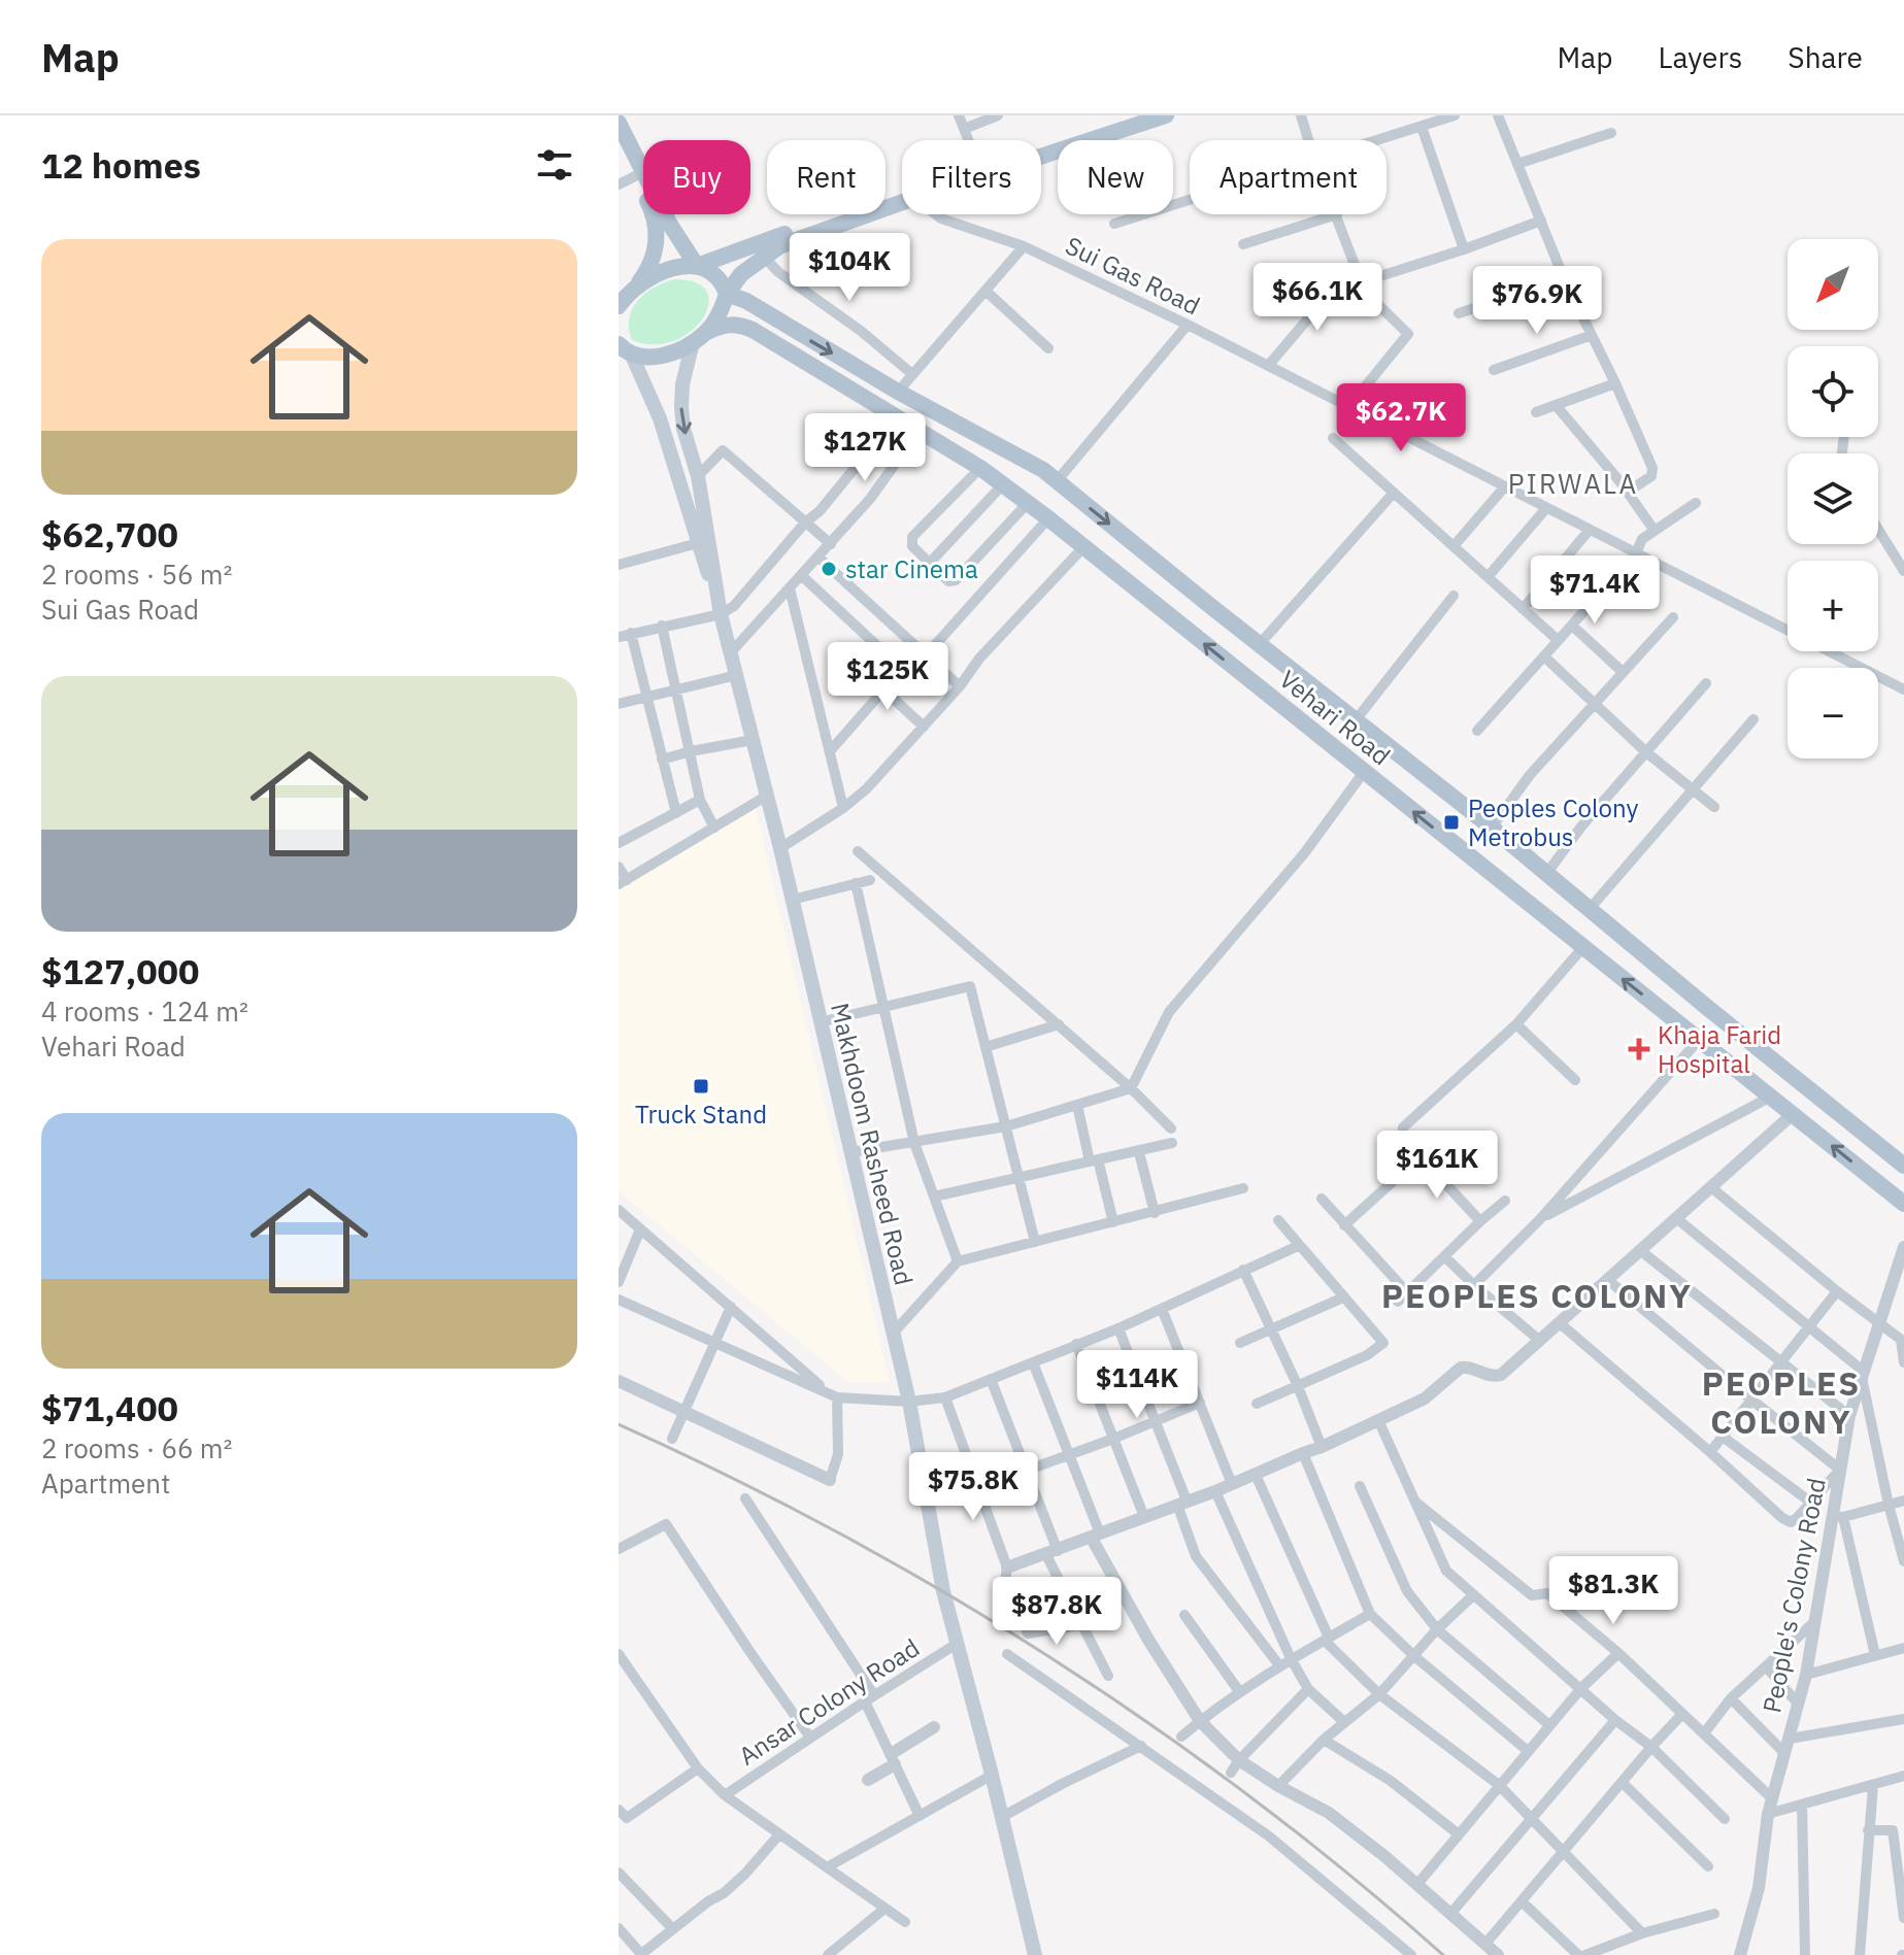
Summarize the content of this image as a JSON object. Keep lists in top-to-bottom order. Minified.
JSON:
{"streets":{"main road":["Vehari Road","Makhdoom Rasheed Road"],"street":["Sui Gas Road","People's Colony Road","Ansar Colony Road"]},"crossings":[["Makhdoom Rasheed Road","Ansar Colony Road"]],"districts":["PIRWALA","PEOPLES COLONY","PEOPLES COLONY"],"places":{"other":["star Cinema"],"transit":["Peoples Colony Metrobus","Truck Stand"],"health":["Khaja Farid Hospital"]},"north":"bottom left","page":{"header":"Map","nav":["Map","Layers","Share"],"heading":"12 homes","chip":["Buy","Rent","Filters","New","Apartment"],"list":[{"name":"$62,700","note":"2 rooms · 56 m² · Sui Gas Road"},{"name":"$127,000","note":"4 rooms · 124 m² · Vehari Road"},{"name":"$71,400","note":"2 rooms · 66 m² · Apartment"}],"price":["$104K","$66.1K","$76.9K","$62.7K","$127K","$71.4K","$125K","$161K","$114K","$75.8K","$81.3K","$87.8K"],"map_buttons":["+","−"]}}
